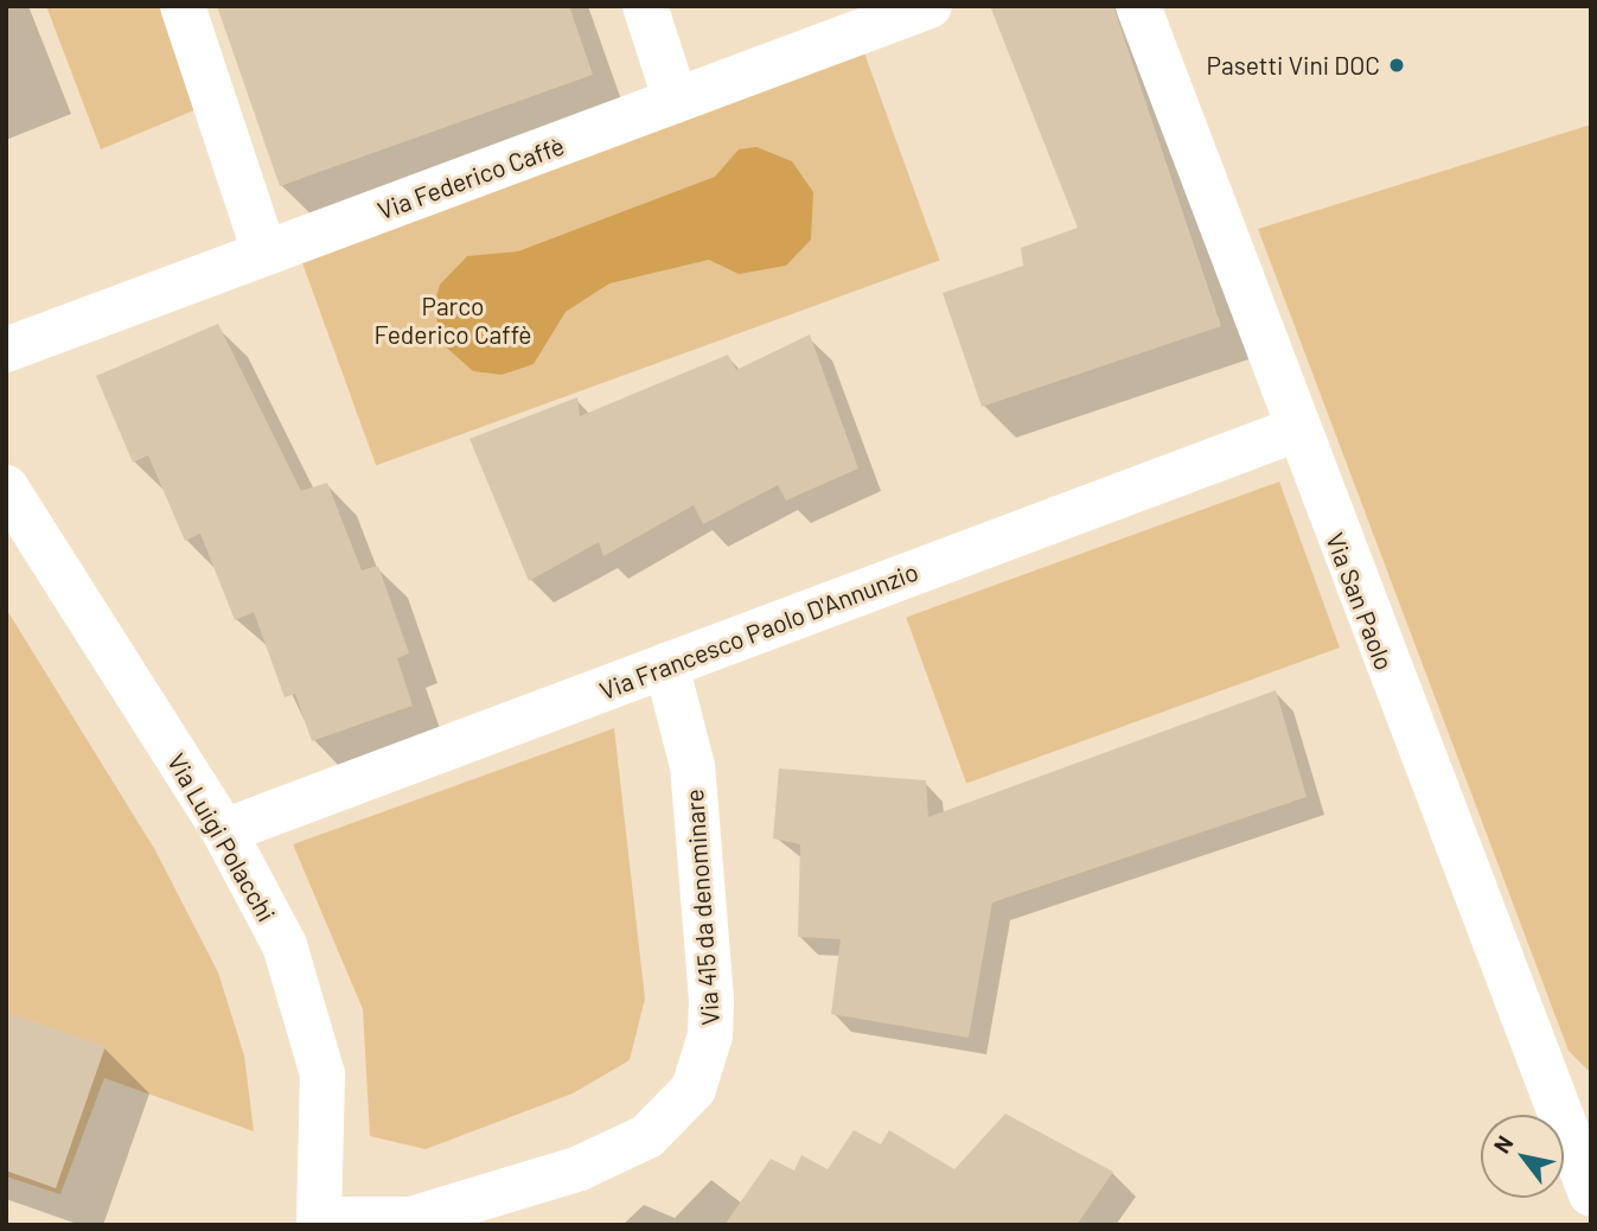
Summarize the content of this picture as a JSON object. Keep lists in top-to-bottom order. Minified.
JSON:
{"streets":{"street":["Via Federico Caffè","Via San Paolo","Via Francesco Paolo D'Annunzio","Via Luigi Polacchi","Via 415 da denominare"]},"crossings":[["Via San Paolo","Via Francesco Paolo D'Annunzio"],["Via Francesco Paolo D'Annunzio","Via Luigi Polacchi"],["Via Francesco Paolo D'Annunzio","Via 415 da denominare"],["Via Luigi Polacchi","Via 415 da denominare"]],"parks":["Parco Federico Caffè"],"places":["Pasetti Vini DOC"],"north":"top left"}
